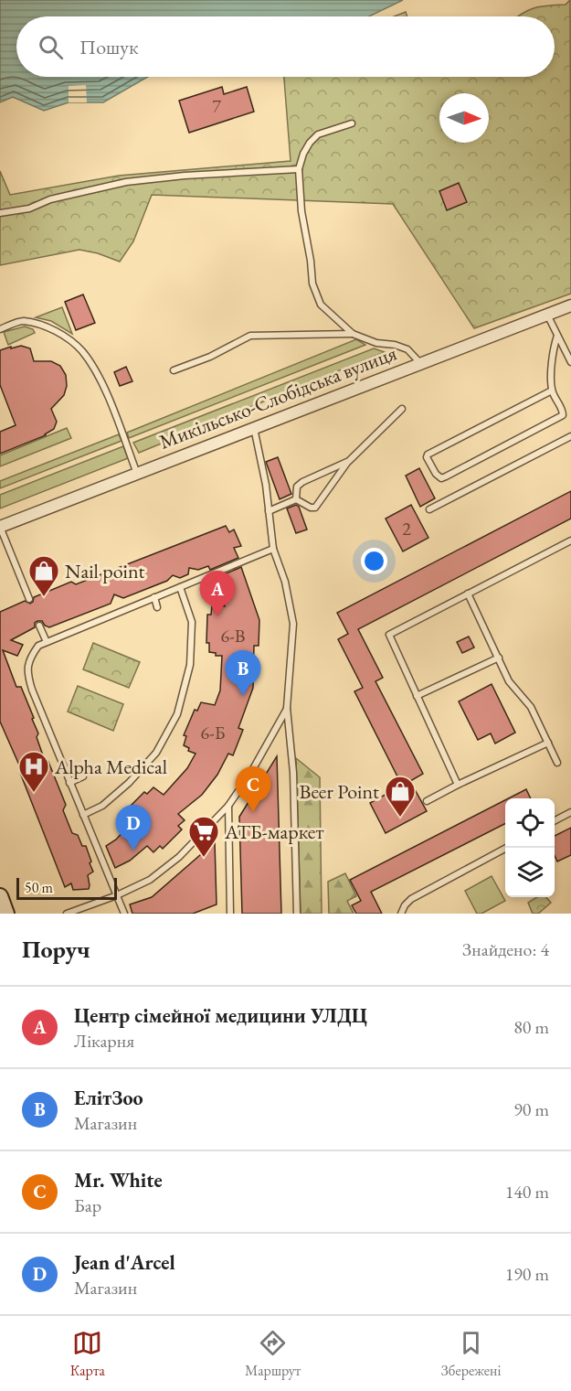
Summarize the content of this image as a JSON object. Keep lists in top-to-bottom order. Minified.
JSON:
{"streets":{"street":["Микільсько-Слобідська вулиця"]},"places":{"shop":["Nail point","Beer Point"],"hospital":["Alpha Medical"],"supermarket":["АТБ-маркет"]},"house_numbers":["7","2","6-В","6-Б"],"scale_bar":"50 m","north":"right","page":{"search":"Пошук","pins":["A","B","C","D"],"scale":"50 m","heading":["Поруч","Знайдено: 4"],"list":[{"mark":"A","name":"Центр сімейної медицини УЛДЦ","note":"Лікарня","value":"80 m"},{"mark":"B","name":"ЕлітЗоо","note":"Магазин","value":"90 m"},{"mark":"C","name":"Mr. White","note":"Бар","value":"140 m"},{"mark":"D","name":"Jean d'Arcel","note":"Магазин","value":"190 m"}],"nav":["Карта","Маршрут","Збережені"]}}
